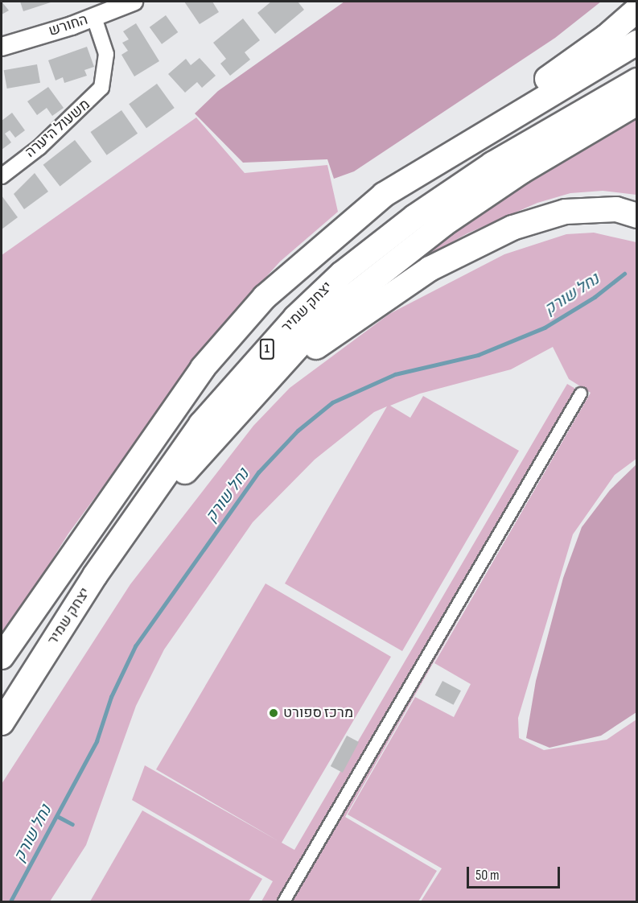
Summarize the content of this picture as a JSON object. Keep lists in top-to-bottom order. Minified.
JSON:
{"streets":{"highway":["יצחק שמיר","1"],"street":["החורש","משעול היערה"]},"crossings":[["החורש","משעול היערה"]],"water":["נחל שורק"],"places":["מרכז ספורט"],"scale_bar":"50 m"}
